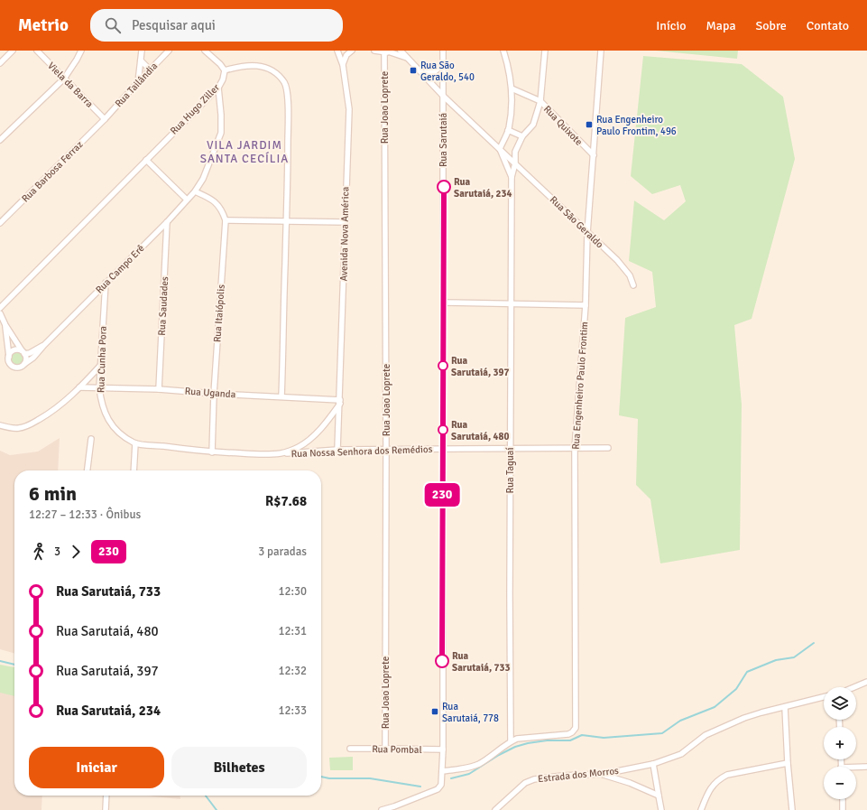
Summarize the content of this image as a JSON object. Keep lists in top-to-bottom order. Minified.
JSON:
{"streets":{"street":["Viela da Barra","Rua Tailândia","Rua Joao Loprete","Rua Hugo Ziller","Rua Quixote","Rua Sarutaiá","Rua Barbosa Ferraz","Rua São Geraldo","Avenida Nova América","Rua Campo Erê","Rua Saudades","Rua Itaiópolis","Rua Cunha Pora","Rua Engenheiro Paulo Frontim","Rua Uganda","Rua Nossa Senhora dos Remédios","Rua Taguaí","Rua Pombal","Estrada dos Morros"]},"crossings":[["Viela da Barra","Rua Tailândia"],["Viela da Barra","Rua Barbosa Ferraz"],["Rua Tailândia","Rua Barbosa Ferraz"],["Rua Joao Loprete","Rua Nossa Senhora dos Remédios"],["Rua Joao Loprete","Rua Pombal"],["Rua Hugo Ziller","Rua Campo Erê"],["Rua Quixote","Rua Engenheiro Paulo Frontim"],["Rua Sarutaiá","Rua São Geraldo"],["Rua Sarutaiá","Rua Nossa Senhora dos Remédios"],["Rua Sarutaiá","Rua Pombal"],["Rua São Geraldo","Rua Engenheiro Paulo Frontim"],["Rua São Geraldo","Rua Taguaí"],["Avenida Nova América","Rua Uganda"],["Avenida Nova América","Rua Nossa Senhora dos Remédios"],["Rua Campo Erê","Rua Saudades"],["Rua Campo Erê","Rua Cunha Pora"],["Rua Saudades","Rua Uganda"],["Rua Itaiópolis","Rua Uganda"],["Rua Cunha Pora","Rua Uganda"],["Rua Engenheiro Paulo Frontim","Rua Nossa Senhora dos Remédios"],["Rua Engenheiro Paulo Frontim","Rua Taguaí"],["Rua Nossa Senhora dos Remédios","Rua Taguaí"]],"districts":["VILA JARDIM SANTA CECÍLIA"],"places":{"transit":["Rua São Geraldo, 540","Rua Engenheiro Paulo Frontim, 496","Rua Sarutaiá, 778"],"other":["Rua Sarutaiá, 234","Rua Sarutaiá, 397","Rua Sarutaiá, 480","Rua Sarutaiá, 733"]},"lines":["bus line 230"],"page":{"header":"Metrio","search":"Pesquisar aqui","nav":["Início","Mapa","Sobre","Contato"],"on_map":"230","heading":["6 min","12:27 – 12:33 · Ônibus","R$7.68"],"legs":["3","230","3 paradas"],"list":[{"name":"Rua Sarutaiá, 733","value":"12:30"},{"name":"Rua Sarutaiá, 480","value":"12:31"},{"name":"Rua Sarutaiá, 397","value":"12:32"},{"name":"Rua Sarutaiá, 234","value":"12:33"}],"map_buttons":["+","−"],"buttons":["Iniciar","Bilhetes"]}}
